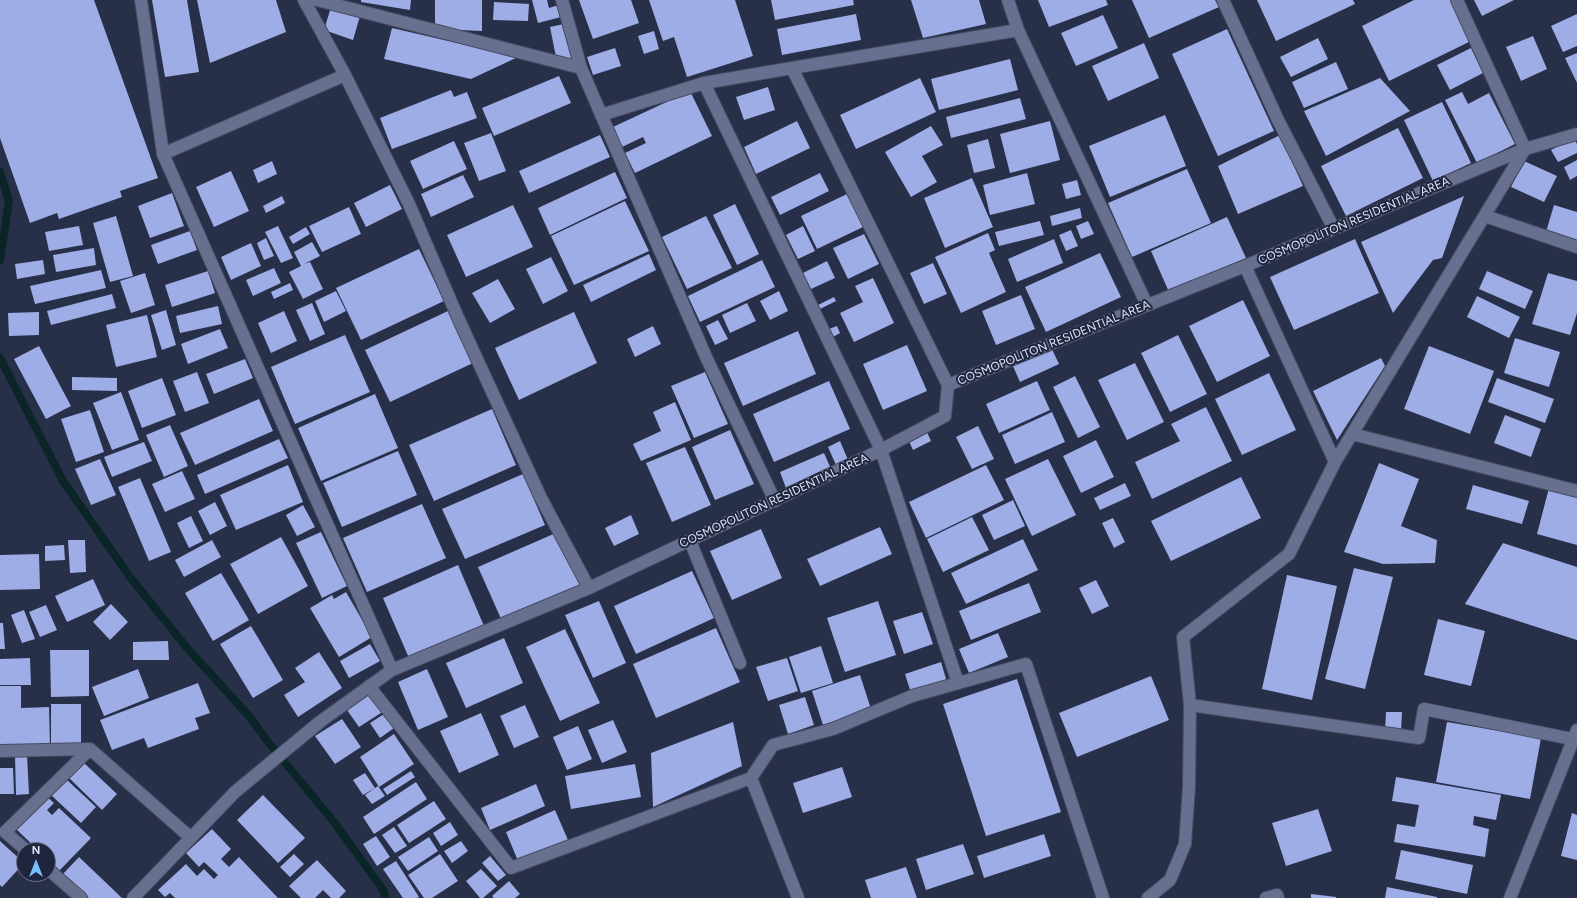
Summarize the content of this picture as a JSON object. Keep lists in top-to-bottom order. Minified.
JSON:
{"streets":{"street":["COSMOPOLITON RESIDENTIAL AREA"]},"north":"top"}
